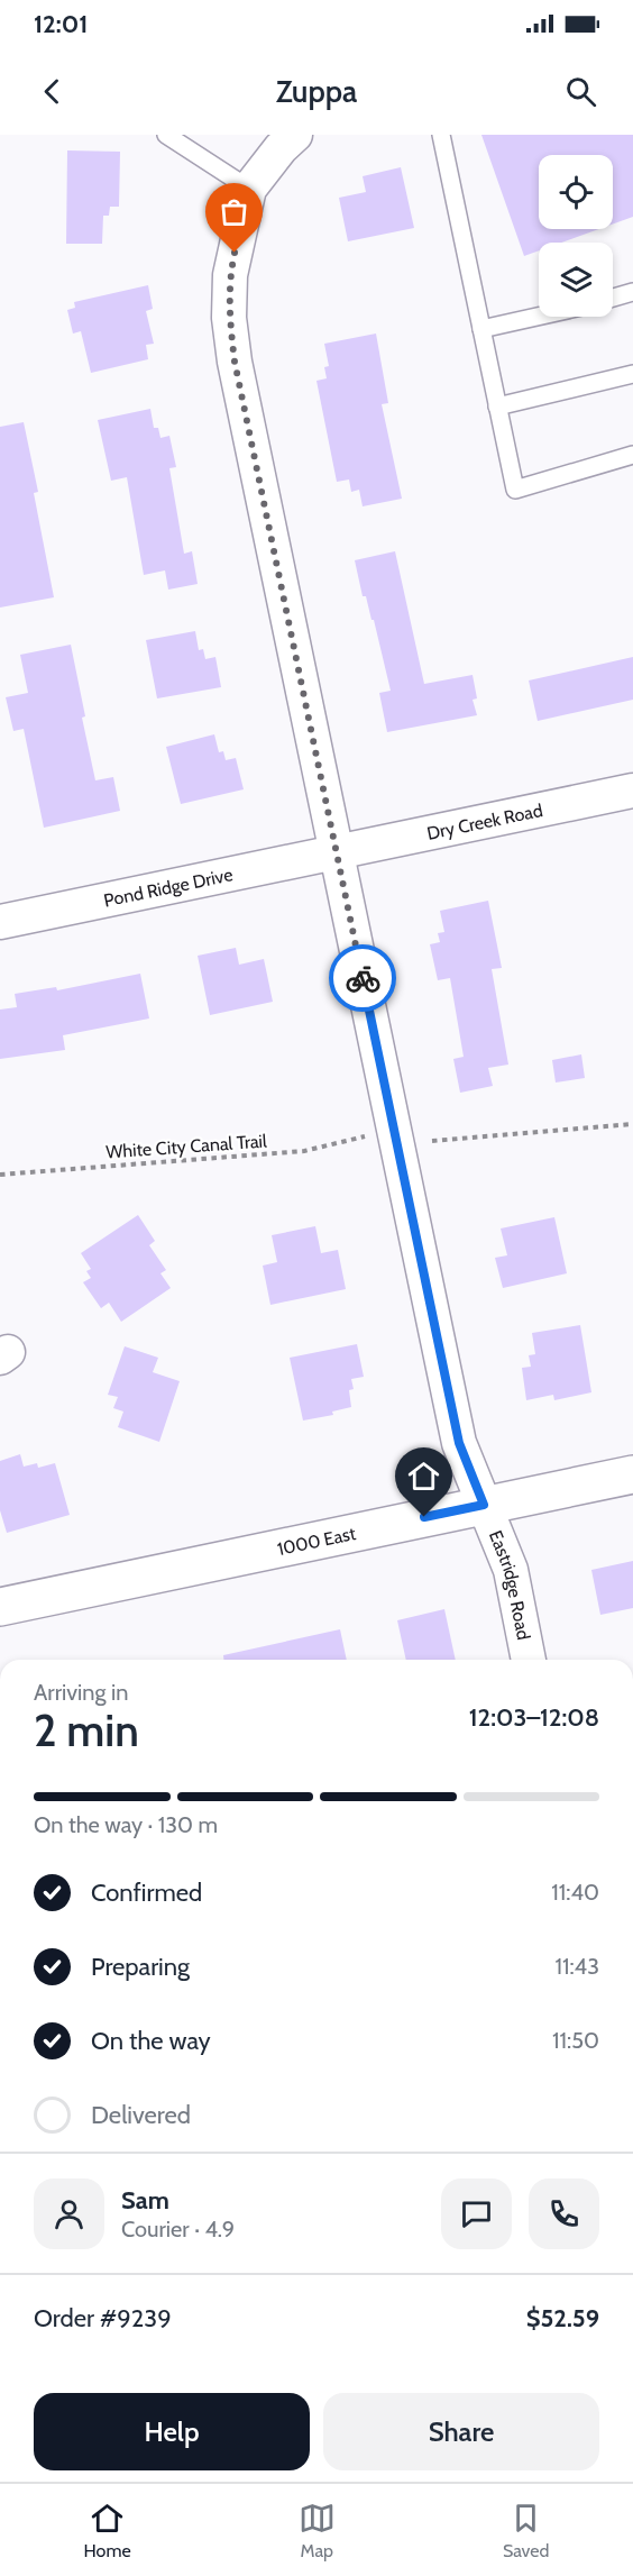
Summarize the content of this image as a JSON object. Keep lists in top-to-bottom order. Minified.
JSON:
{"streets":{"street":["Dry Creek Road","Pond Ridge Drive","1000 East","Eastridge Road"],"path":["White City Canal Trail"]},"crossings":[["Dry Creek Road","Pond Ridge Drive"],["Dry Creek Road","Eastridge Road"],["Pond Ridge Drive","Eastridge Road"],["1000 East","Eastridge Road"]],"page":{"status":"12:01","header":"Zuppa","heading":["2 min","Arriving in","12:03–12:08"],"panel":["Sam","Courier · 4.9","Order #9239","$52.59"],"bar":"On the way · 130 m","list":[["Confirmed","11:40"],["Preparing","11:43"],["On the way","11:50"],"Delivered"],"buttons":["Help","Share"],"tabs":["Home","Map","Saved"]}}
